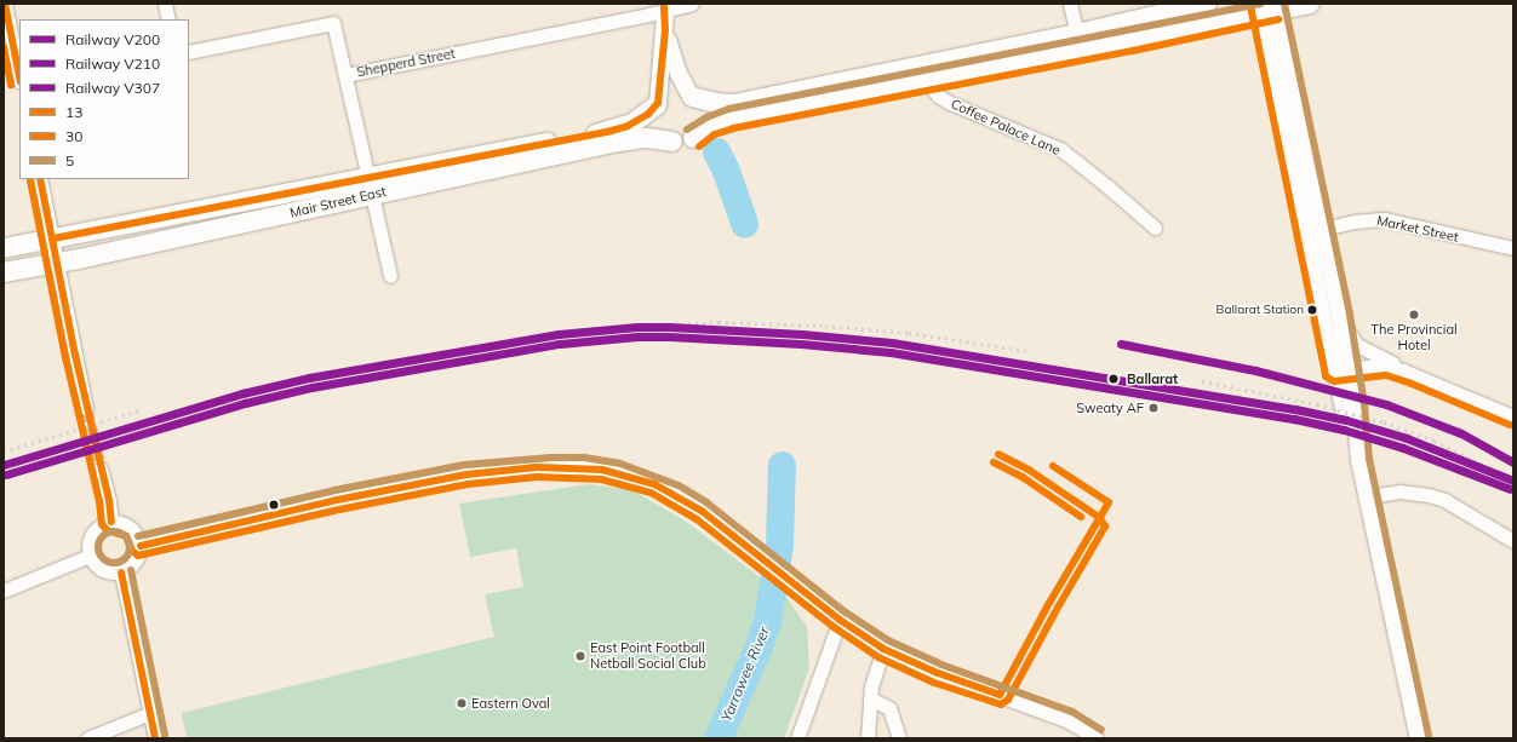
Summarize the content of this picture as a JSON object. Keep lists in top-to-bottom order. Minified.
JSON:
{"streets":{"main road":["Mair Street East"],"street":["Shepperd Street","Coffee Palace Lane","Market Street"]},"water":["Yarrowee River"],"places":["Ballarat Station","The Provincial Hotel","Ballarat","Sweaty AF","East Point Football Netball Social Club","Eastern Oval"],"lines":["transit line 13","transit line 5","transit line 30","rail line V200","rail line V210","rail line V307"],"legend":["Railway V200","Railway V210","Railway V307","13","30","5"]}
